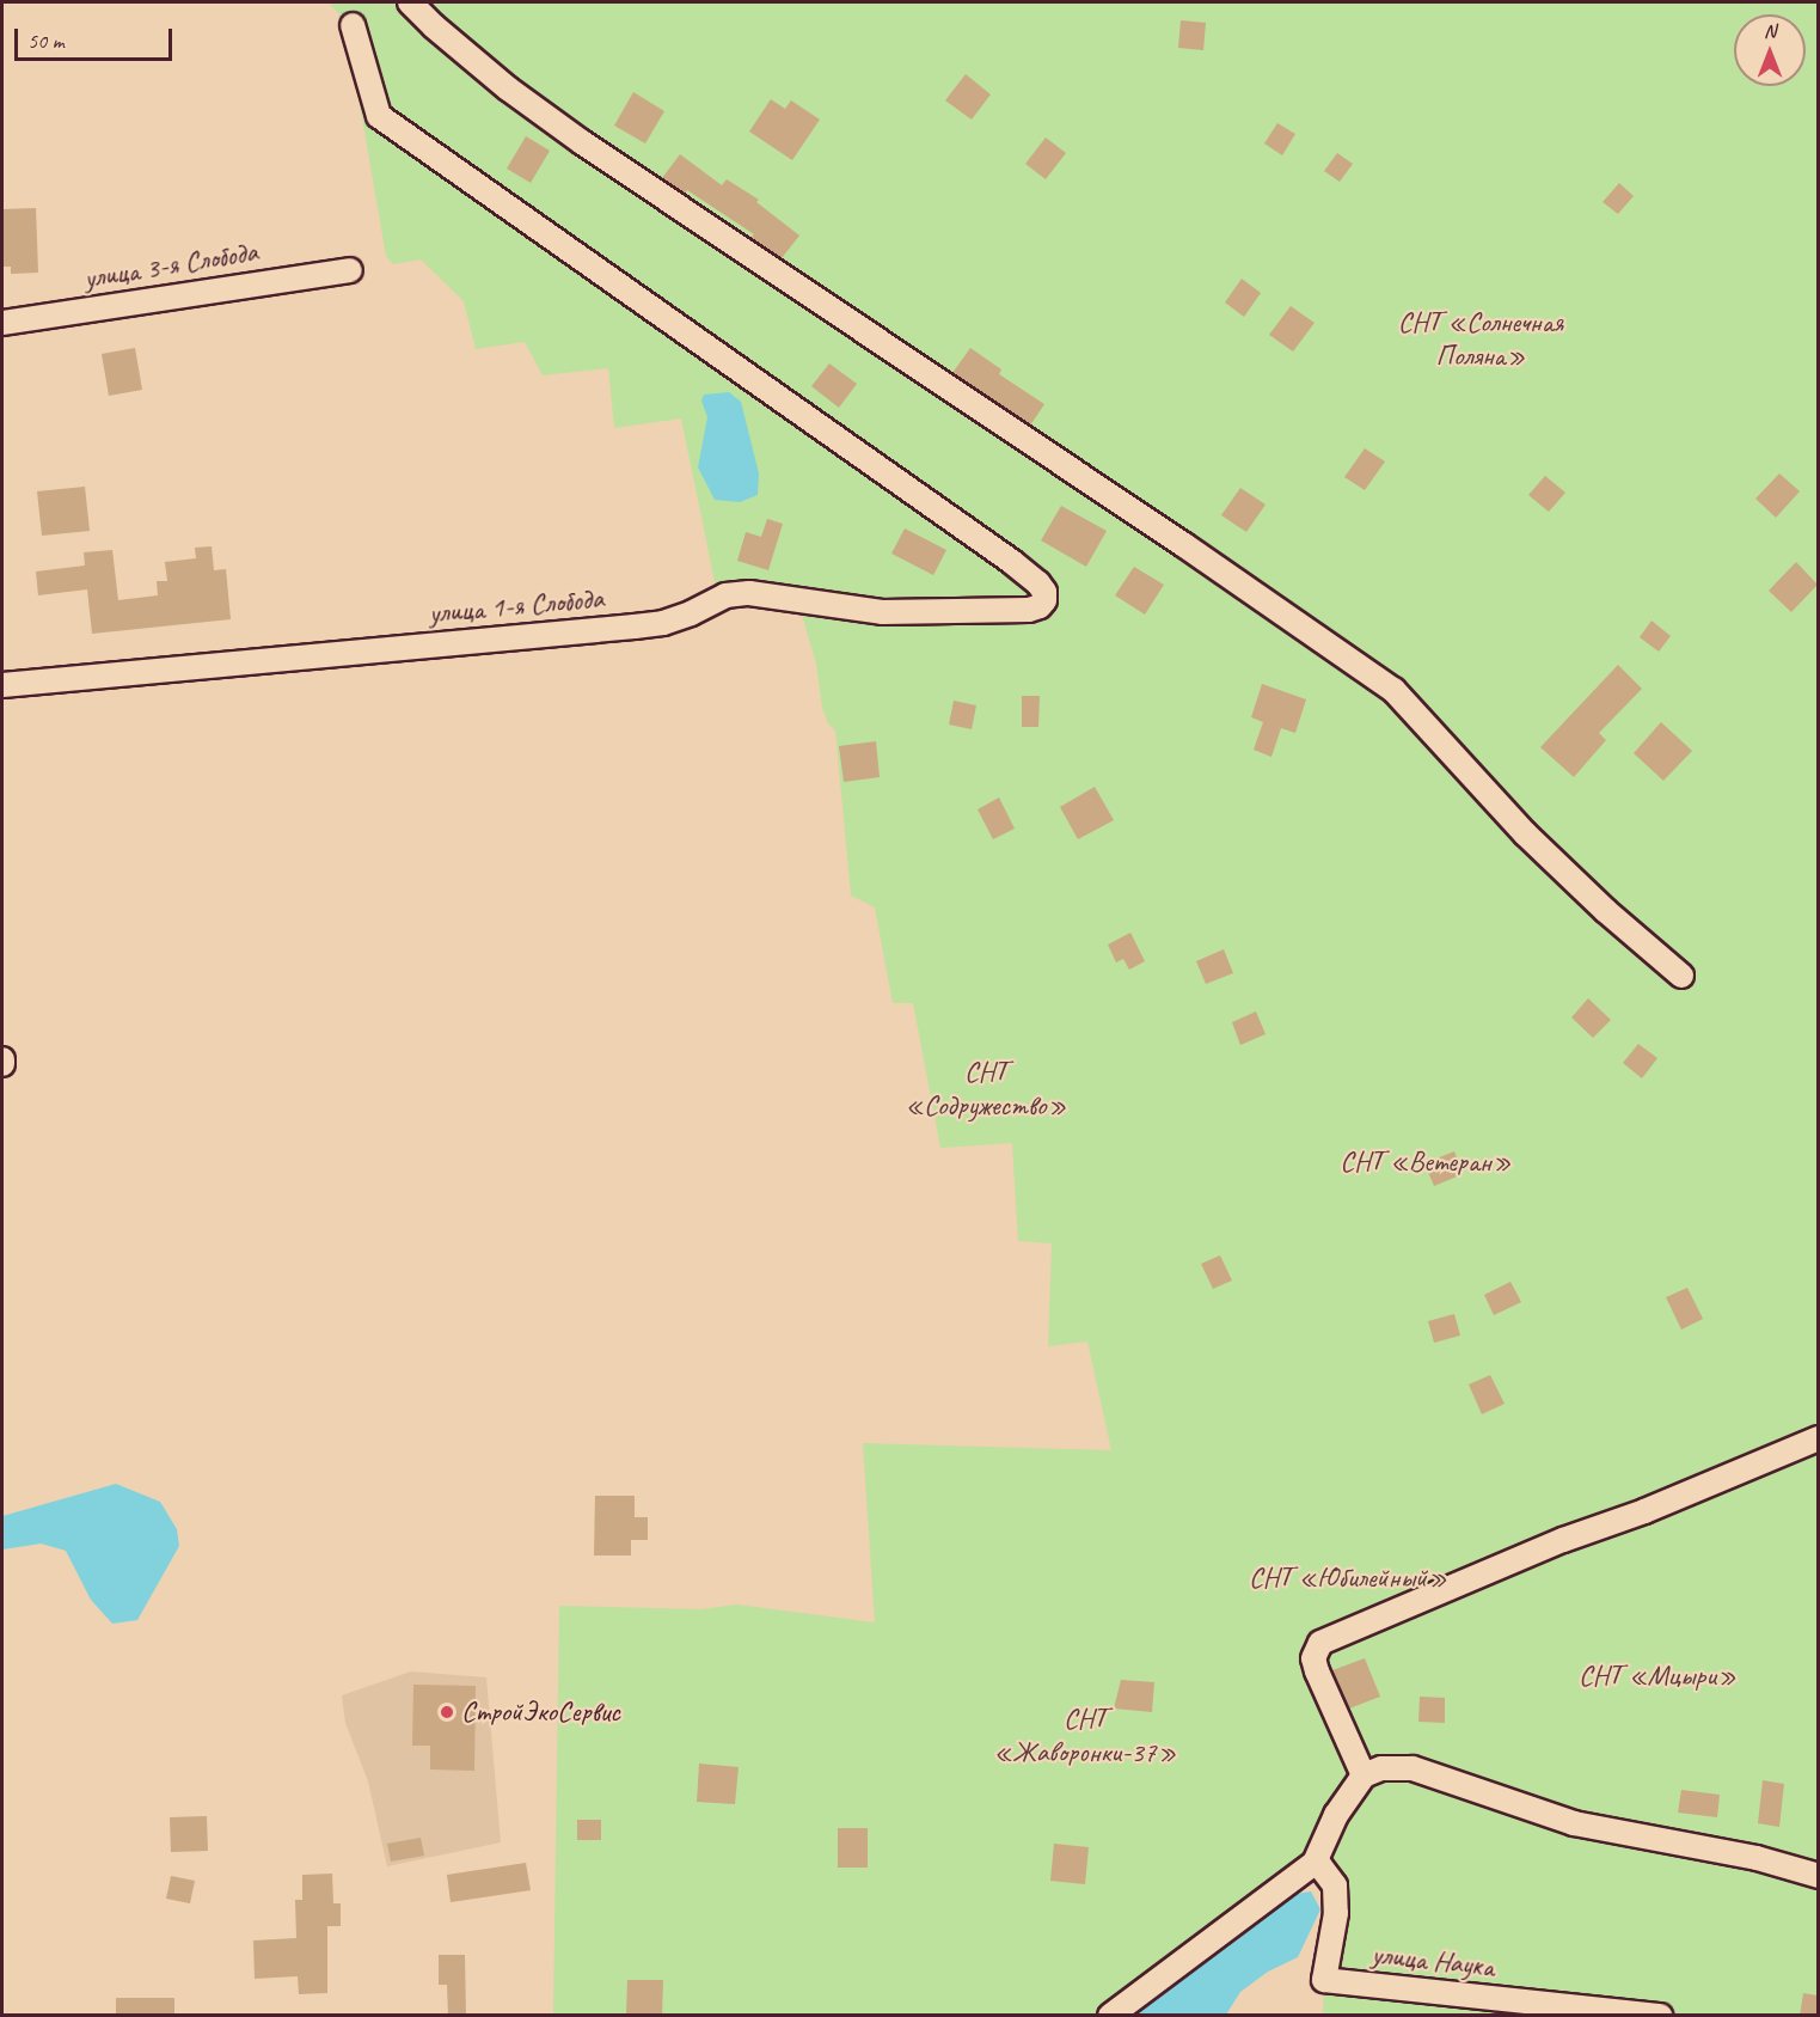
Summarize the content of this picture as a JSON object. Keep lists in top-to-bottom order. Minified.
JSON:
{"streets":{"street":["улица 3-я Слобода","улица 1-я Слобода","улица Наука"]},"parks":["СНТ «Солнечная Поляна»","СНТ «Содружество»","СНТ «Ветеран»","СНТ «Юбилейный»","СНТ «Мцыри»","СНТ «Жаворонки-37»"],"places":["СтройЭкоСервис"],"scale_bar":"50 m","north":"top"}
